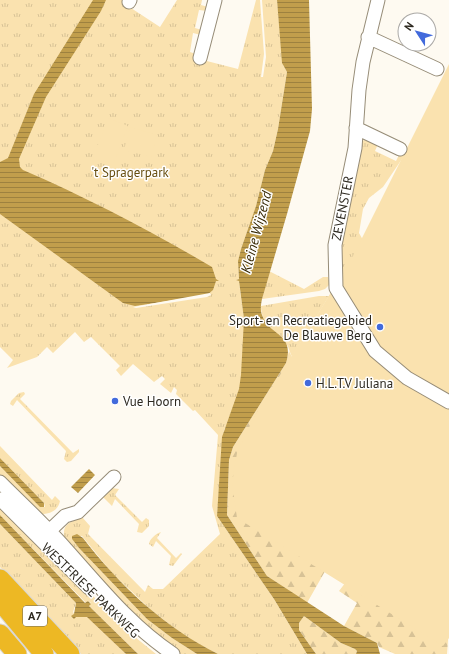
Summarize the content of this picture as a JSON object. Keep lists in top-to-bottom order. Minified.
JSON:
{"streets":{"highway":["A7"],"street":["ZEVENSTER","WESTFRIESE PARKWEG"]},"water":["Kleine Wijzend"],"parks":["'t Spragerpark"],"places":["Sport- en Recreatiegebied De Blauwe Berg","H.L.T.V Juliana","Vue Hoorn"],"north":"top left"}
